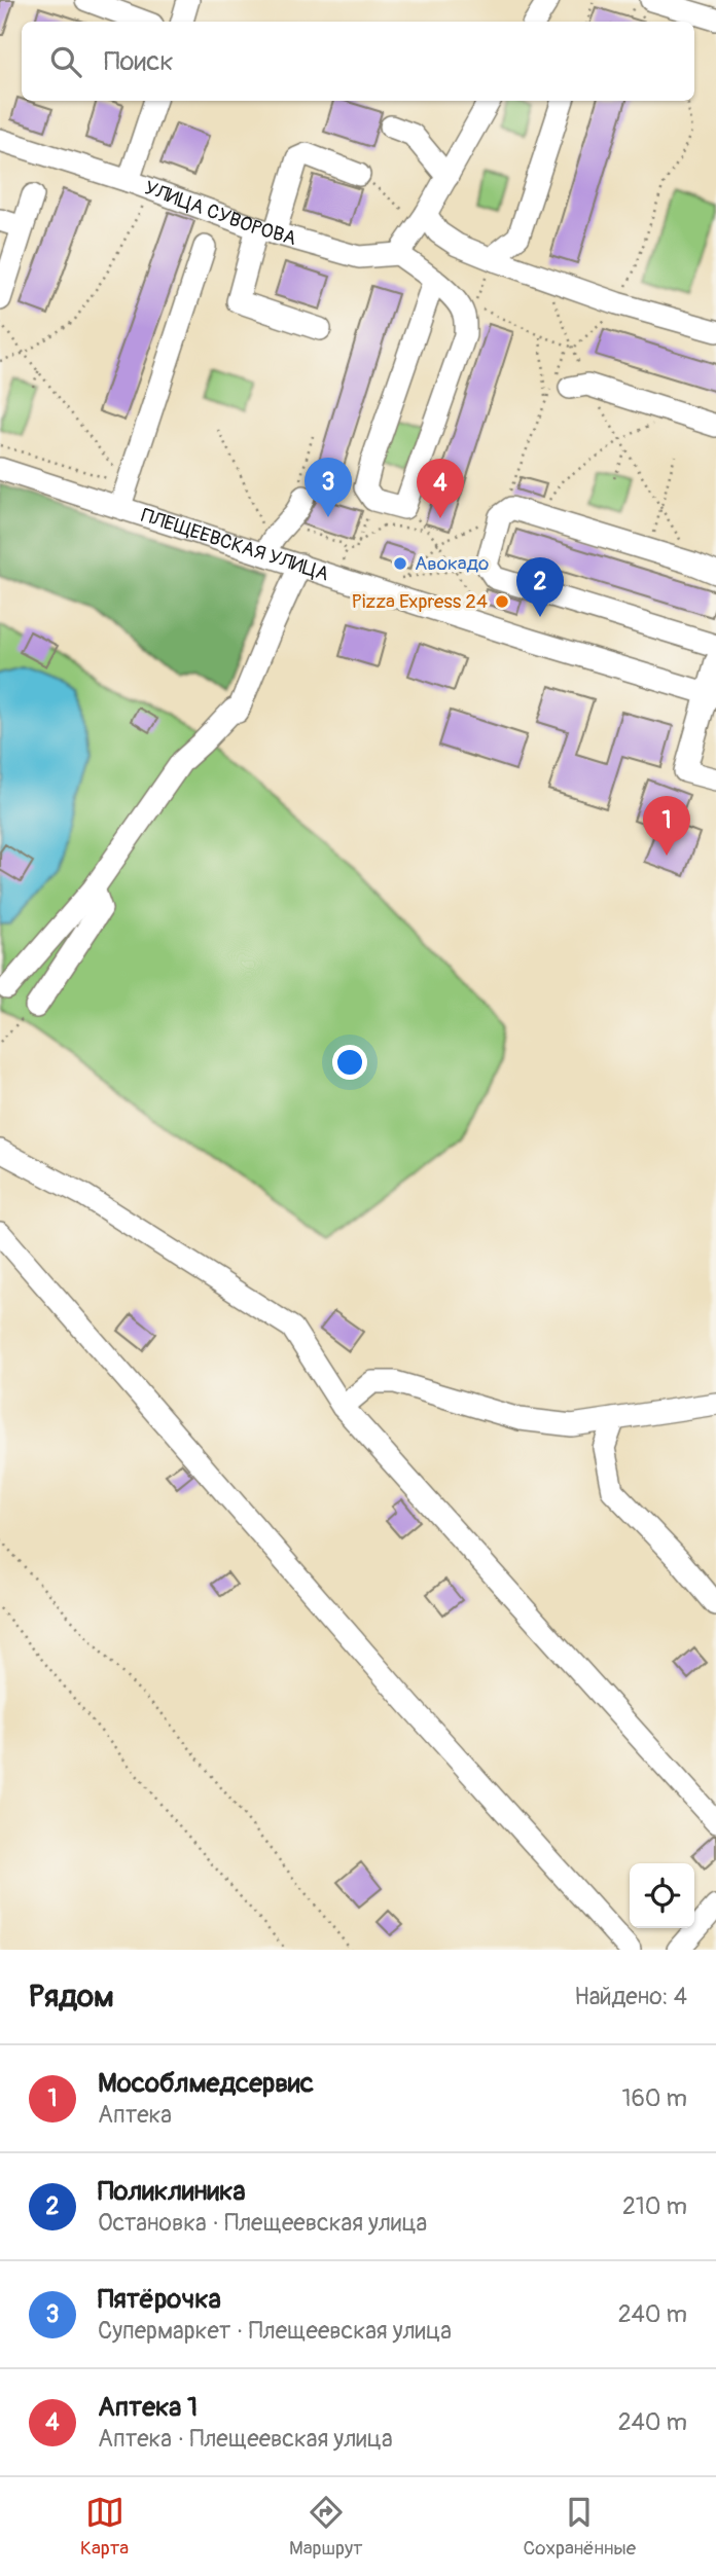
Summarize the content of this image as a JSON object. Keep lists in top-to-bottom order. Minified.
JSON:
{"streets":{"street":["УЛИЦА СУВОРОВА","ПЛЕЩЕЕВСКАЯ УЛИЦА"]},"places":["Авокадо","Pizza Express 24"],"page":{"search":"Поиск","pins":["3","4","2","1"],"heading":["Рядом","Найдено: 4"],"list":[{"mark":"1","name":"Мособлмедсервис","note":"Аптека","value":"160 m"},{"mark":"2","name":"Поликлиника","note":"Остановка · Плещеевская улица","value":"210 m"},{"mark":"3","name":"Пятёрочка","note":"Супермаркет · Плещеевская улица","value":"240 m"},{"mark":"4","name":"Аптека 1","note":"Аптека · Плещеевская улица","value":"240 m"}],"nav":["Карта","Маршрут","Сохранённые"]}}
